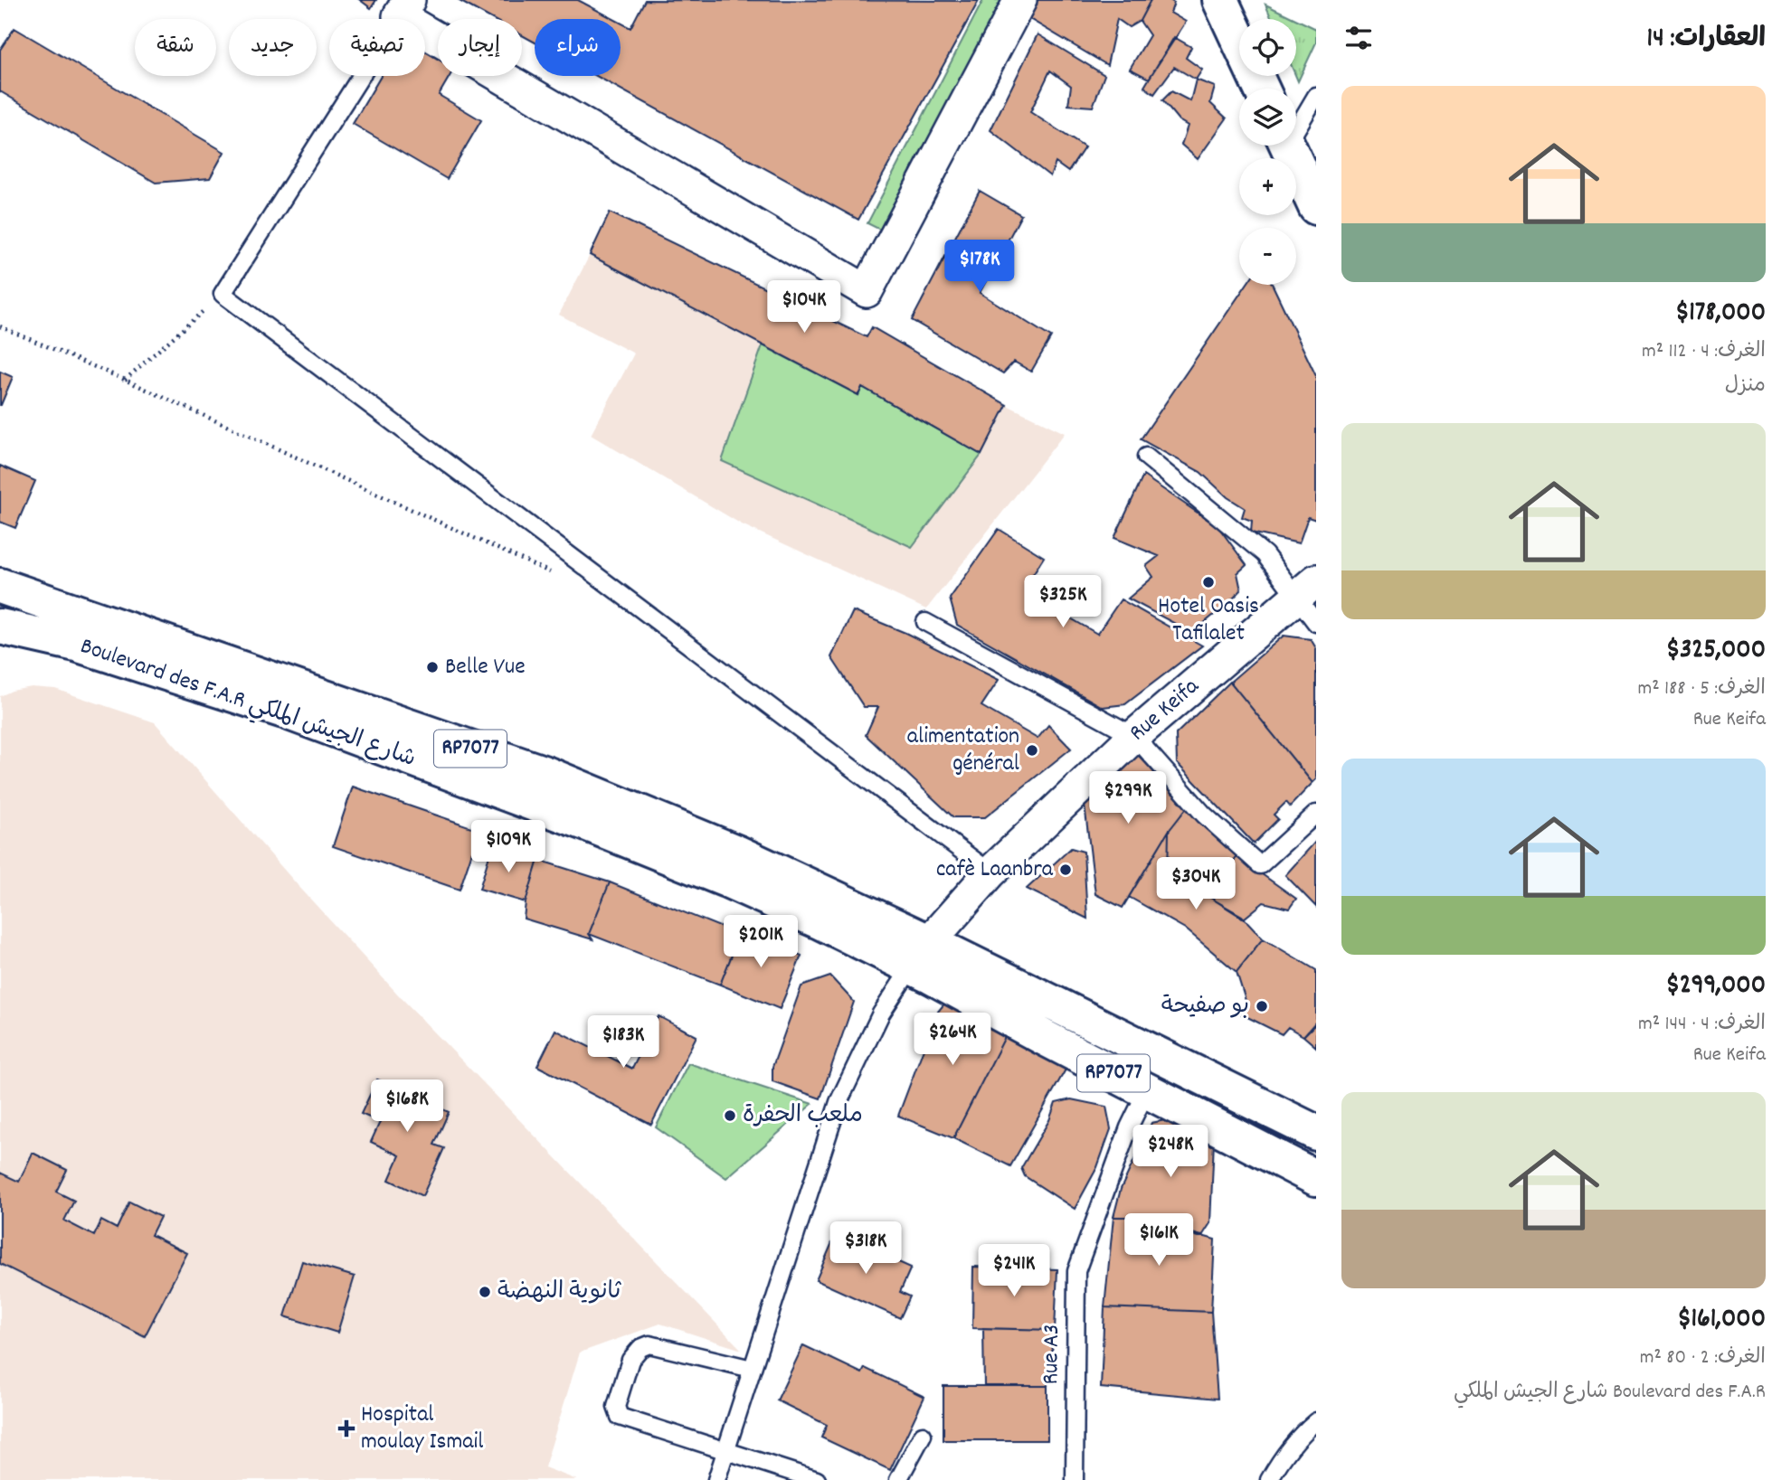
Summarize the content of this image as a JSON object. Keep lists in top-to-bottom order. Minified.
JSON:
{"streets":{"main road":["Boulevard des F.A.R شارع الجيش الملكي","RP7077"],"street":["Rue Keifa"],"lane":["Rue A3"]},"crossings":[["Boulevard des F.A.R شارع الجيش الملكي","Rue Keifa"],["Boulevard des F.A.R شارع الجيش الملكي","Rue A3"]],"places":{"other":["Hotel Oasis Tafilalet","Belle Vue","alimentation général","cafè Laanbra","بو صفيحة","ملعب الحفرة","ثانوية النهضة"],"health":["Hospital moulay Ismail"]},"page":{"heading":"العقارات: 14","map_buttons":["+","−"],"chip":["شراء","إيجار","تصفية","جديد","شقة"],"list":[{"name":"$178,000","note":"الغرف: 4 · 112 m² · منزل"},{"name":"$325,000","note":"الغرف: 5 · 188 m² · Rue Keifa"},{"name":"$299,000","note":"الغرف: 4 · 144 m² · Rue Keifa"},{"name":"$161,000","note":"الغرف: 2 · 80 m² · Boulevard des F.A.R شارع الجيش الملكي"}],"price":["$178K","$104K","$325K","$299K","$109K","$304K","$201K","$264K","$183K","$168K","$248K","$161K","$318K","$241K"]}}
